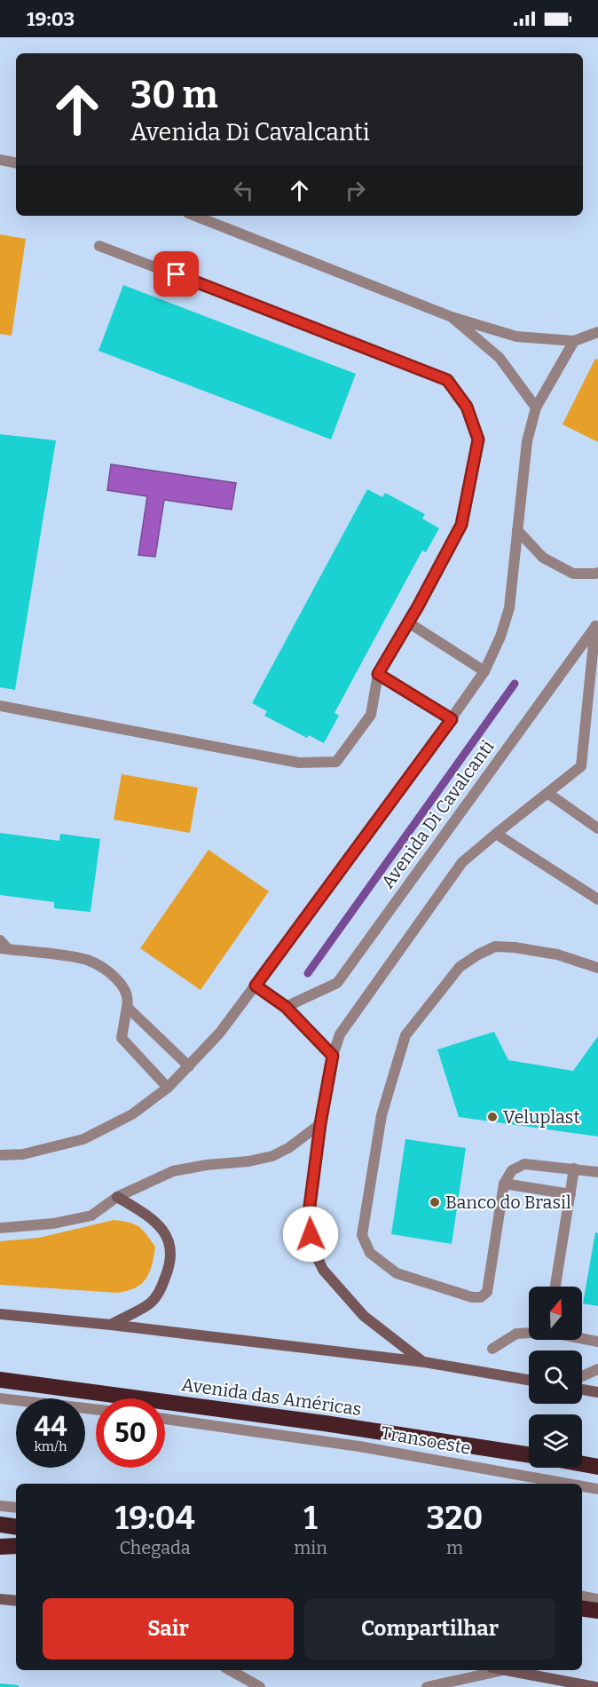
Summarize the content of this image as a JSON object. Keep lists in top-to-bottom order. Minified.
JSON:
{"streets":{"highway":["Avenida das Américas"],"street":["Avenida Di Cavalcanti","Transoeste"]},"places":["Veluplast","Banco do Brasil"],"north":"top","page":{"status":"19:03","turn":["30 m","Avenida Di Cavalcanti"],"speed":"44 km/h","limit":"50","eta":["19:04","Chegada","1","min","320","m"],"buttons":["Sair","Compartilhar"]}}
